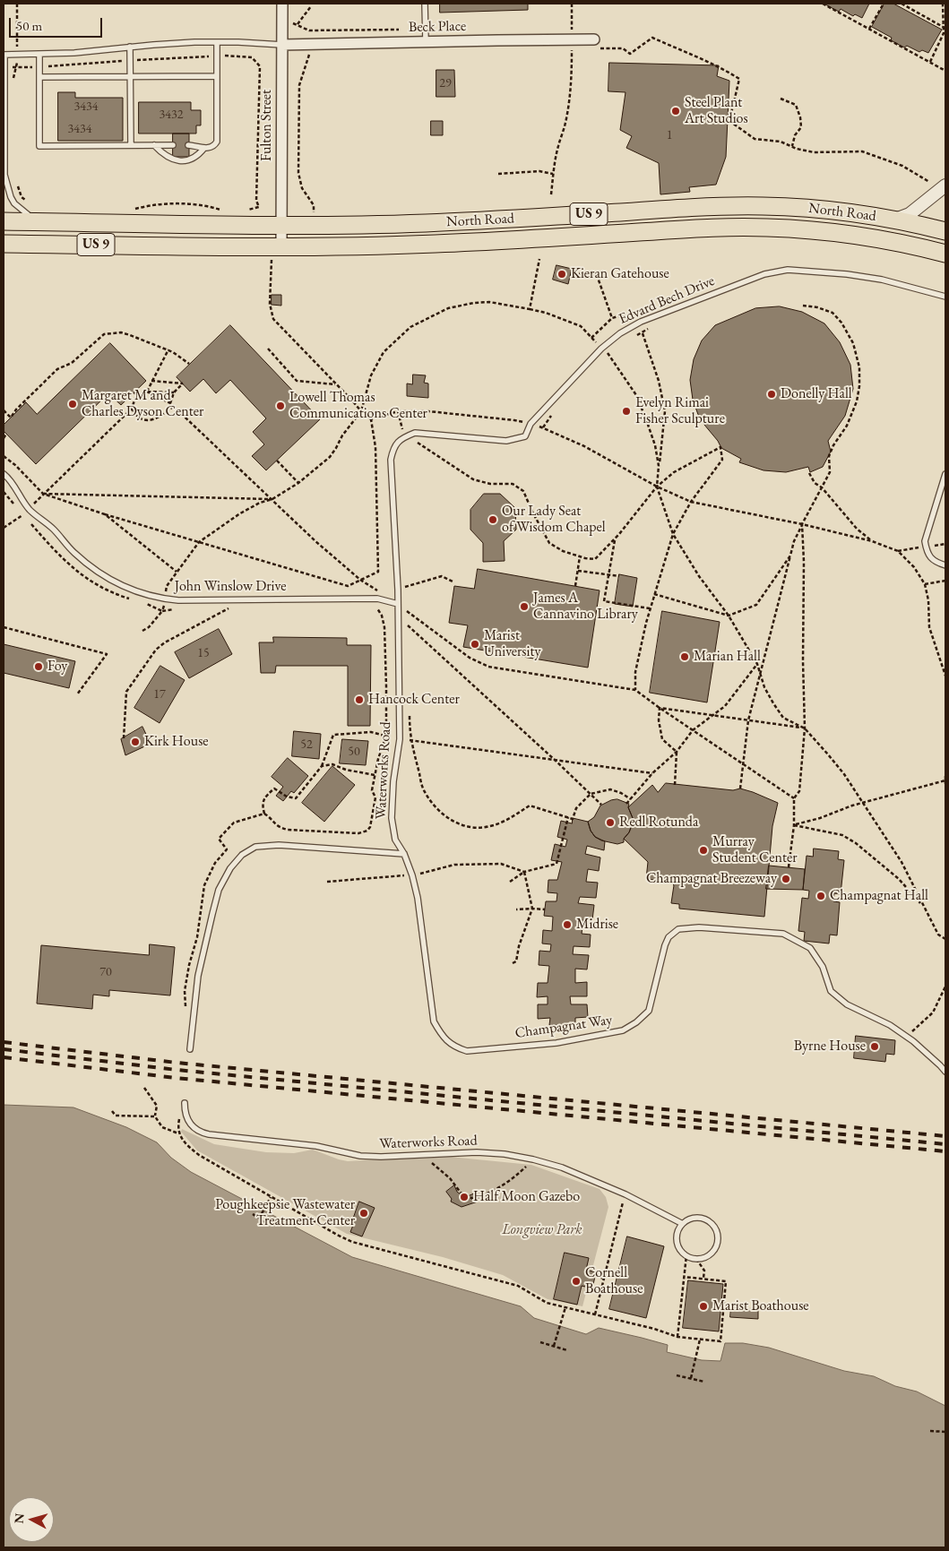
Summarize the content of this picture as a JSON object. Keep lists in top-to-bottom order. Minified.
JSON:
{"streets":{"highway":["North Road","US 9"],"street":["Beck Place","Fulton Street"],"lane":["Edvard Bech Drive","John Winslow Drive","Waterworks Road","Champagnat Way"]},"crossings":[["Beck Place","Fulton Street"],["Fulton Street","North Road"],["North Road","US 9"],["Edvard Bech Drive","Waterworks Road"],["John Winslow Drive","Waterworks Road"],["Waterworks Road","Champagnat Way"]],"parks":["Longview Park"],"places":["Steel Plant Art Studios","Kieran Gatehouse","Donelly Hall","Margaret M and Charles Dyson Center","Lowell Thomas Communications Center","Evelyn Rimai Fisher Sculpture","Our Lady Seat of Wisdom Chapel","James A Cannavino Library","Marist University","Marian Hall","Foy","Hancock Center","Kirk House","Redl Rotunda","Murray Student Center","Champagnat Breezeway","Champagnat Hall","Midrise","Byrne House","Half Moon Gazebo","Poughkeepsie Wastewater Treatment Center","Cornell Boathouse","Marist Boathouse"],"house_numbers":["29","3434","3432","3434","1","15","17","52","50","70"],"scale_bar":"50 m","north":"left"}
